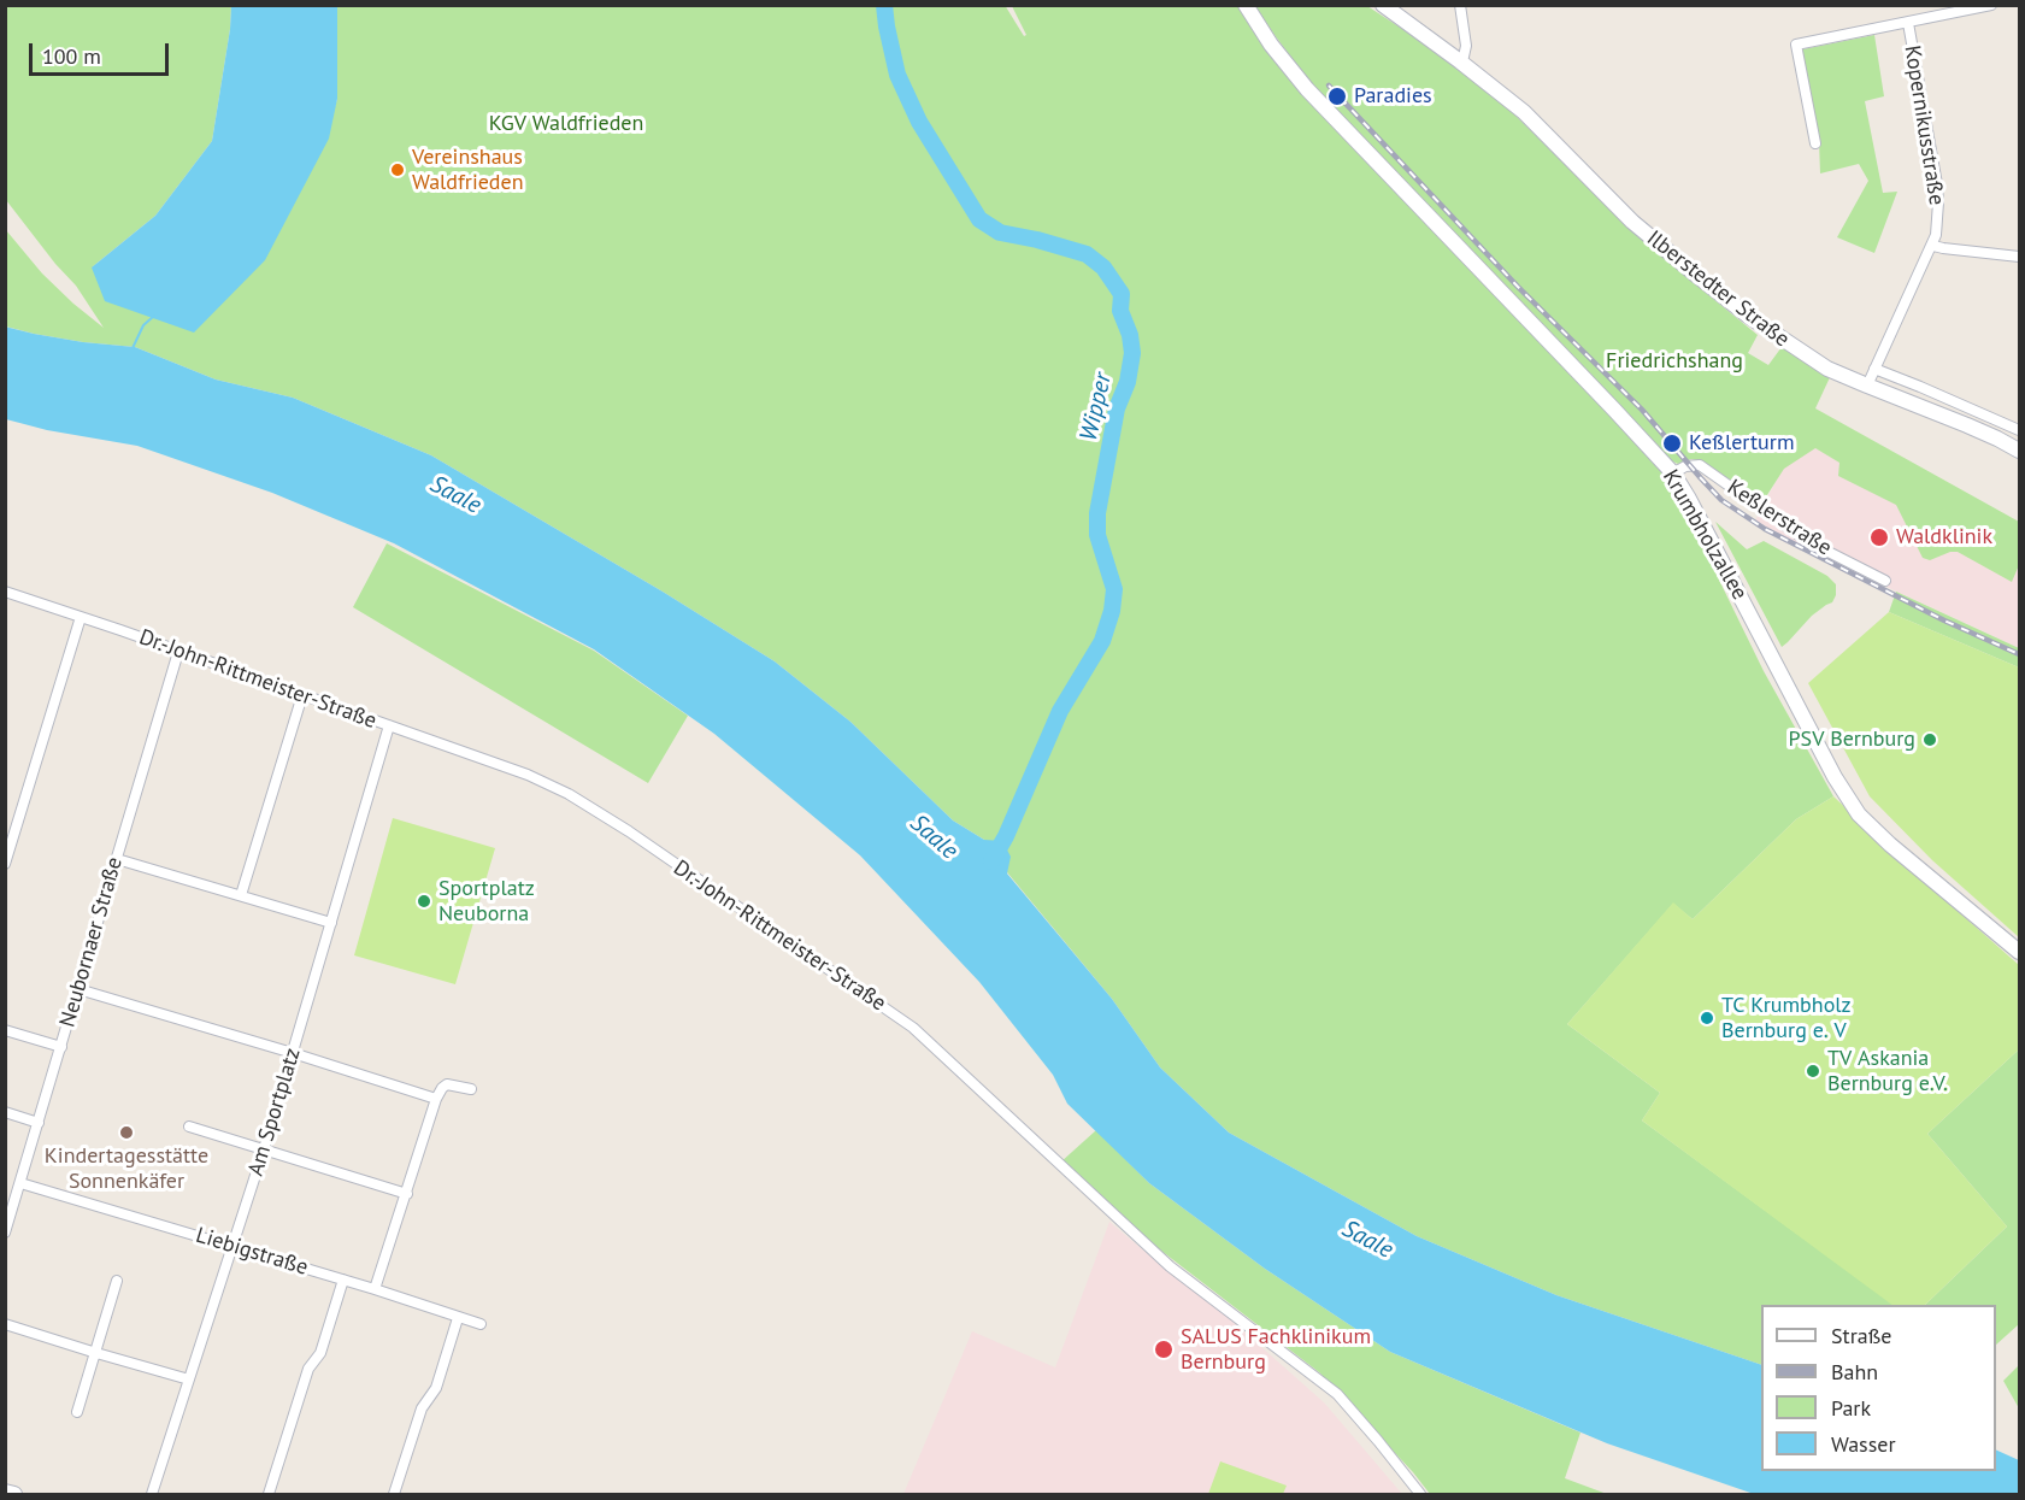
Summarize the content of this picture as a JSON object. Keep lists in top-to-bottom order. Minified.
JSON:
{"streets":{"street":["Kopernikusstraße","Ilberstedter Straße","Keßlerstraße","Krumbholzallee","Dr.-John-Rittmeister-Straße","Neubornaer Straße","Am Sportplatz","Liebigstraße"]},"crossings":[["Kopernikusstraße","Ilberstedter Straße"],["Keßlerstraße","Krumbholzallee"],["Dr.-John-Rittmeister-Straße","Neubornaer Straße"],["Dr.-John-Rittmeister-Straße","Am Sportplatz"],["Neubornaer Straße","Liebigstraße"],["Am Sportplatz","Liebigstraße"]],"water":["Wipper","Saale"],"parks":["KGV Waldfrieden","Friedrichshang"],"places":["Paradies","Vereinshaus Waldfrieden","Keßlerturm","Waldklinik","PSV Bernburg","Sportplatz Neuborna","TC Krumbholz Bernburg e. V","TV Askania Bernburg e.V.","Kindertagesstätte Sonnenkäfer","SALUS Fachklinikum Bernburg"],"legend":["Straße","Bahn","Park","Wasser"],"scale_bar":"100 m"}
